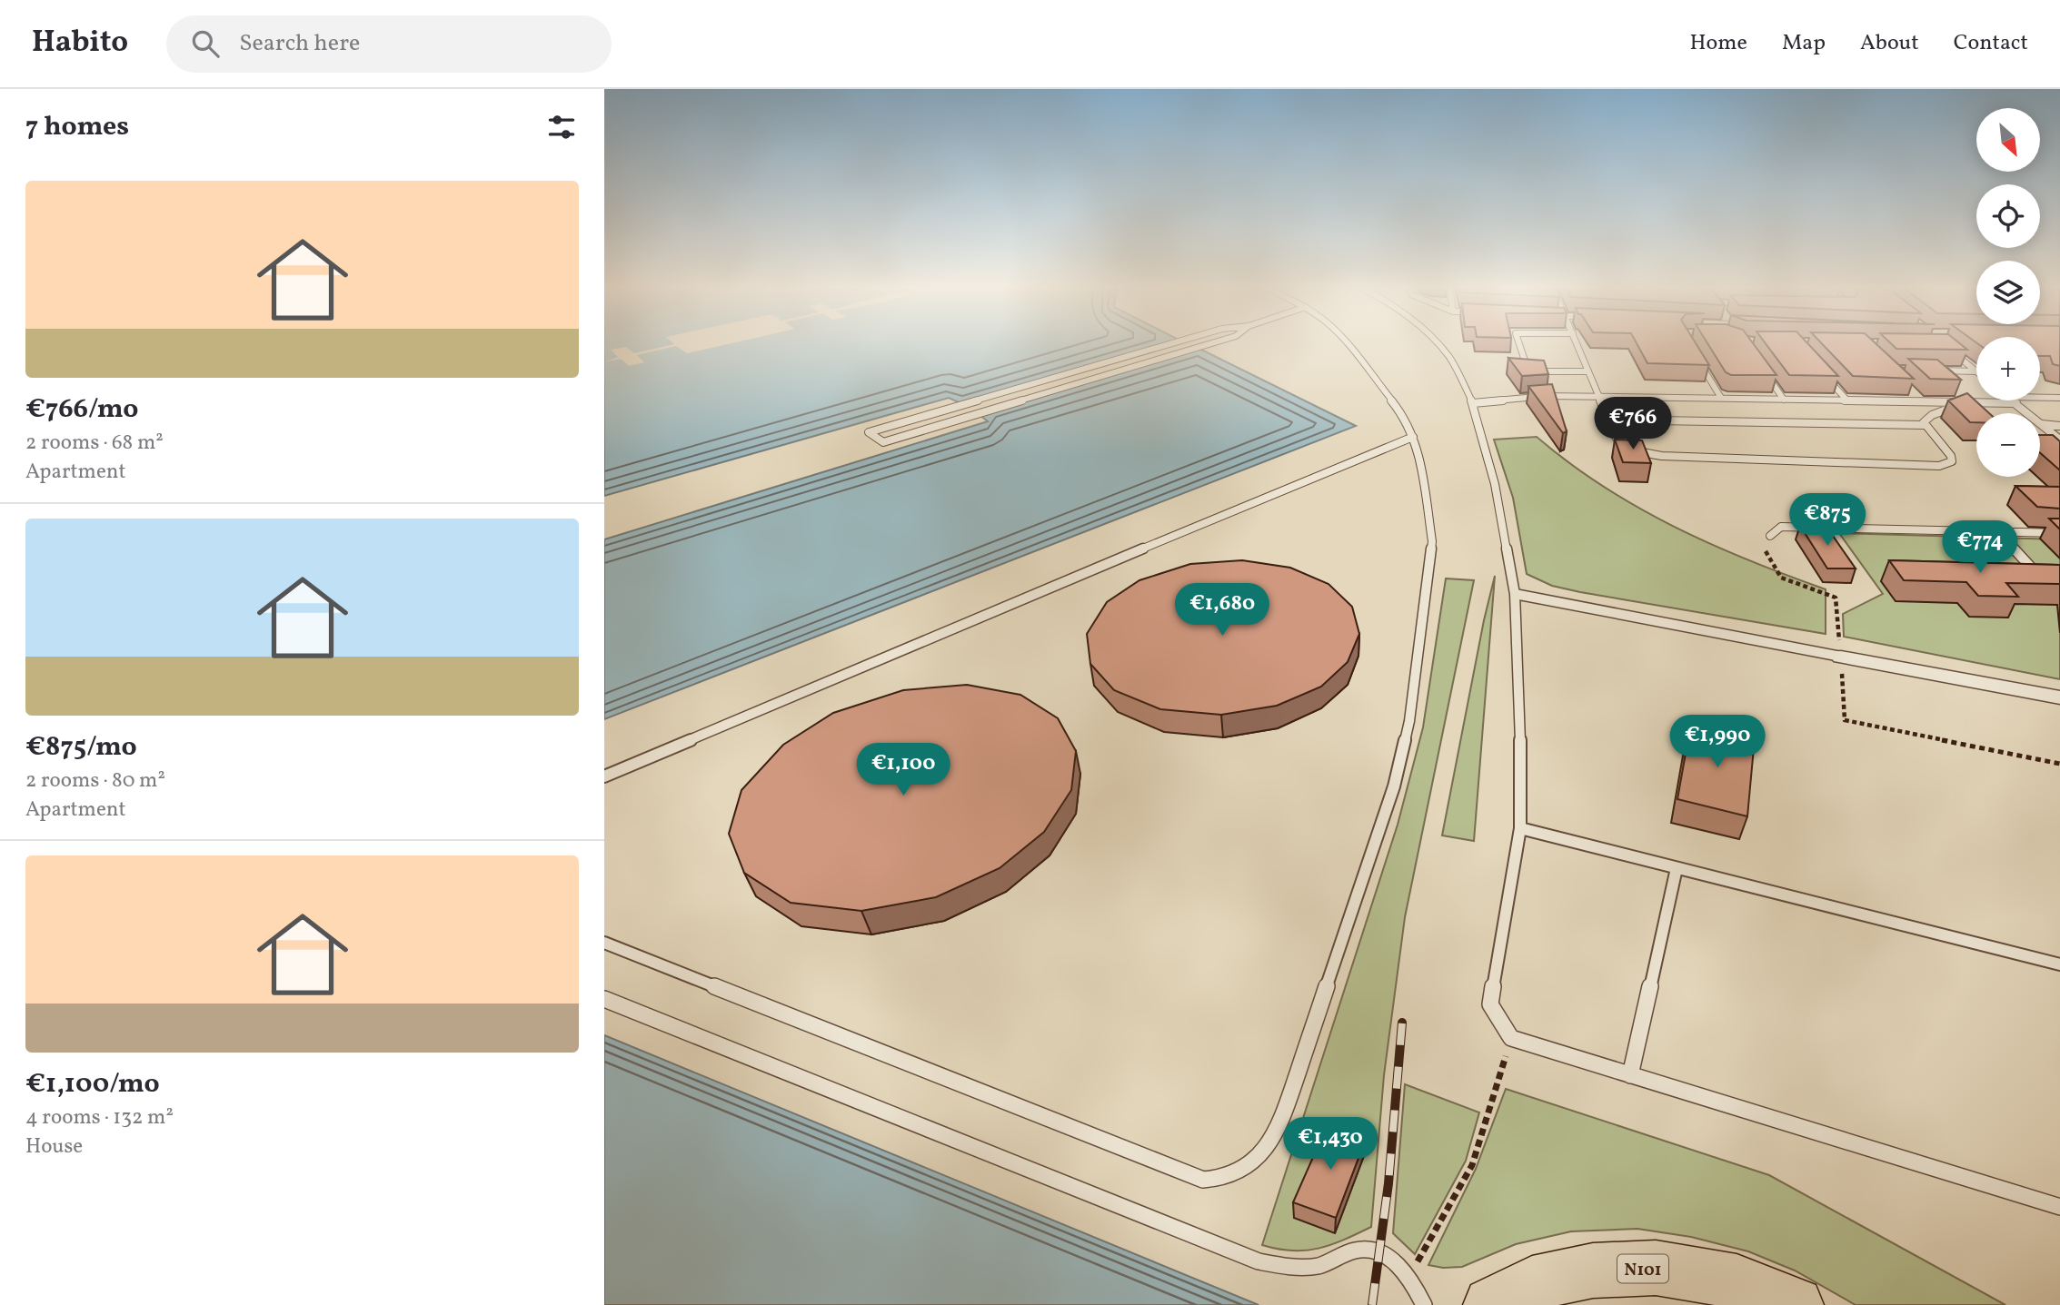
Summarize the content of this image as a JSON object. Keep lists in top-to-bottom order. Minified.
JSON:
{"streets":{"main road":["N101"]},"north":"bottom right","page":{"header":"Habito","search":"Search here","nav":["Home","Map","About","Contact"],"heading":"7 homes","map_buttons":["+","−"],"list":[{"name":"€766/mo","note":"2 rooms · 68 m² · Apartment"},{"name":"€875/mo","note":"2 rooms · 80 m² · Apartment"},{"name":"€1,100/mo","note":"4 rooms · 132 m² · House"}],"price":["€766","€875","€774","€1,680","€1,990","€1,100","€1,430"]}}
